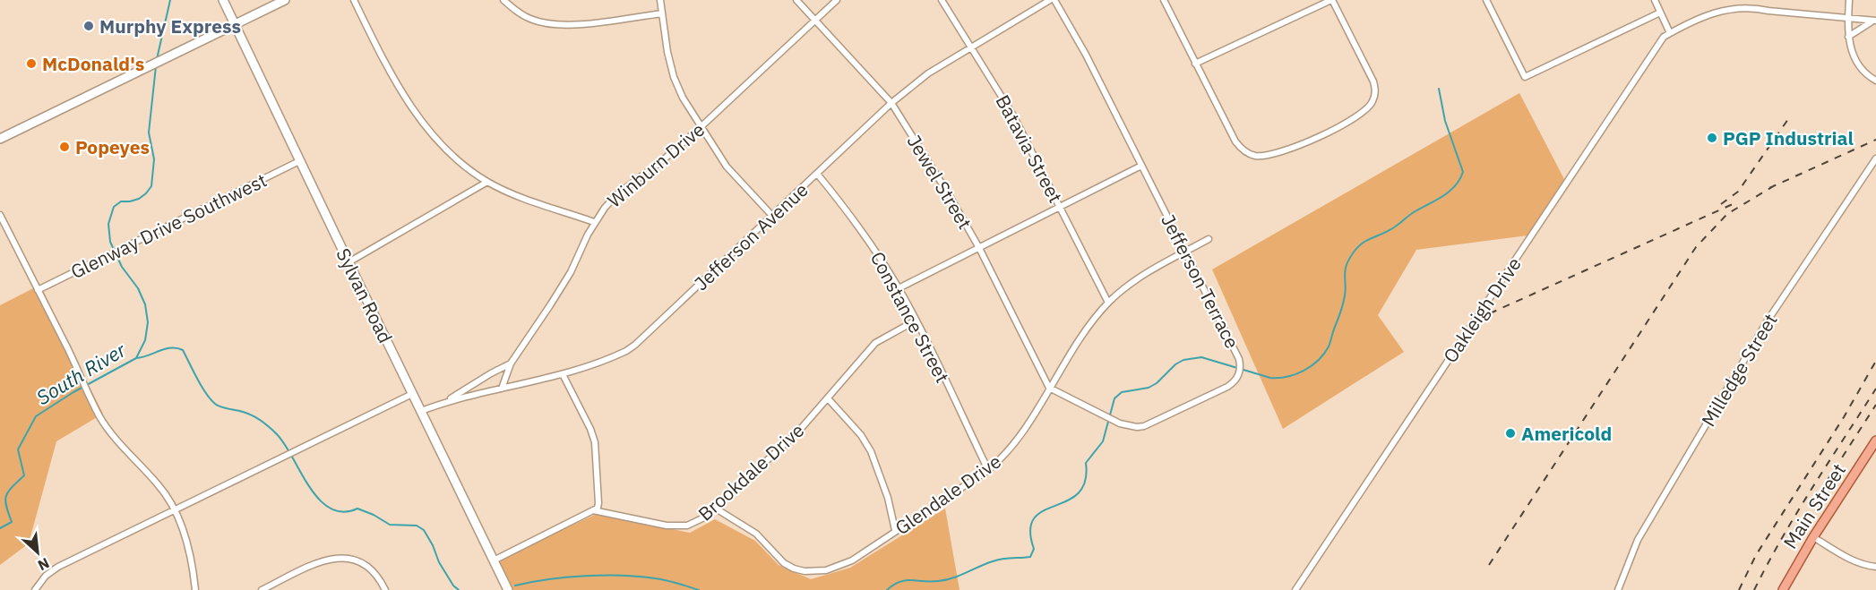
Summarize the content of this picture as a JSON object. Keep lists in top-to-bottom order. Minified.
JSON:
{"streets":{"main road":["Sylvan Road","Main Street"],"street":["Batavia Street","Winburn Drive","Jewel Street","Glenway Drive Southwest","Jefferson Avenue","Jefferson Terrace","Oakleigh Drive","Constance Street","Milledge Street","Brookdale Drive","Glendale Drive"]},"crossings":[["Batavia Street","Jefferson Avenue"],["Batavia Street","Glendale Drive"],["Winburn Drive","Jewel Street"],["Winburn Drive","Jefferson Avenue"],["Jewel Street","Jefferson Avenue"],["Jewel Street","Jefferson Terrace"],["Jewel Street","Glendale Drive"],["Glenway Drive Southwest","Sylvan Road"],["Jefferson Avenue","Sylvan Road"],["Jefferson Avenue","Constance Street"],["Jefferson Terrace","Glendale Drive"],["Constance Street","Brookdale Drive"],["Constance Street","Glendale Drive"],["Brookdale Drive","Glendale Drive"]],"water":["South River"],"places":["Murphy Express","McDonald's","PGP Industrial","Popeyes","Americold"],"north":"bottom right"}
